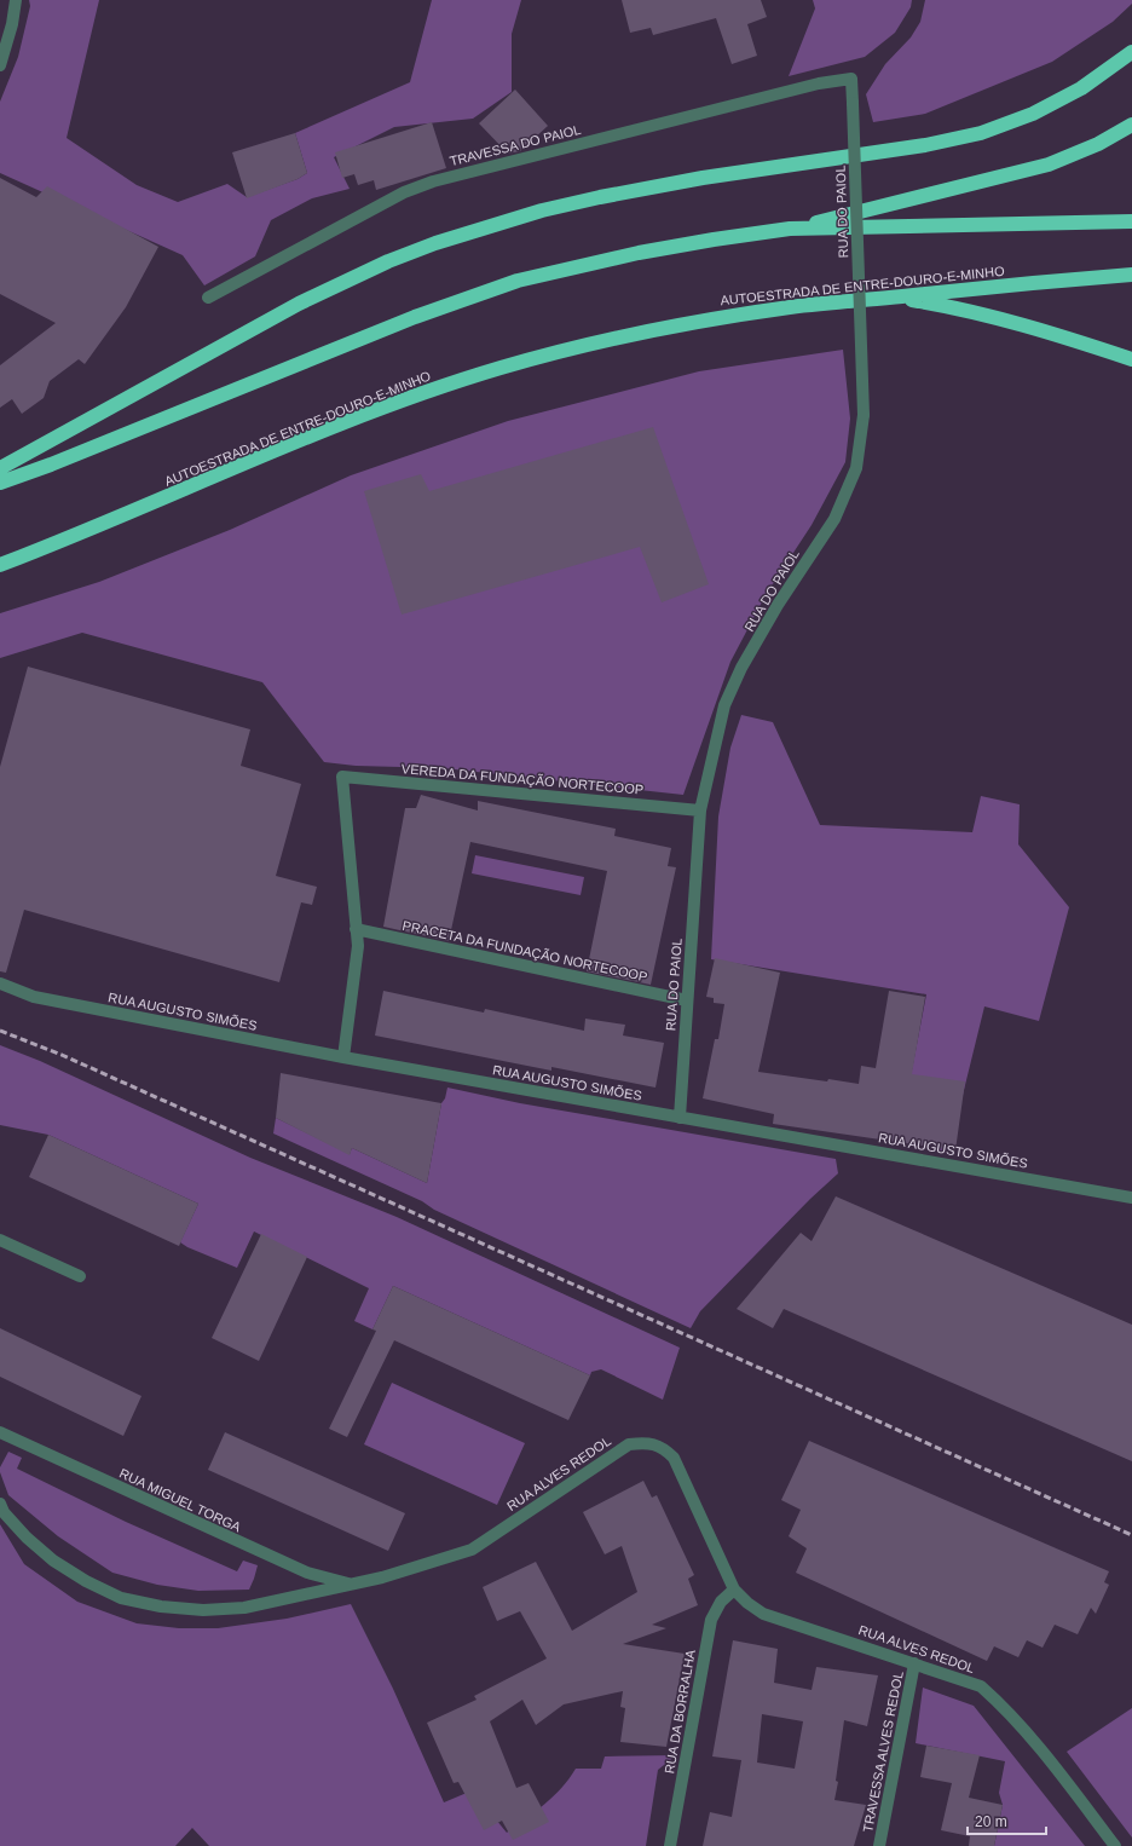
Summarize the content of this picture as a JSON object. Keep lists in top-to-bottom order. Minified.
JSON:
{"streets":{"highway":["AUTOESTRADA DE ENTRE-DOURO-E-MINHO"],"street":["TRAVESSA DO PAIOL","RUA DO PAIOL","VEREDA DA FUNDAÇÃO NORTECOOP","PRACETA DA FUNDAÇÃO NORTECOOP","RUA AUGUSTO SIMÕES","RUA ALVES REDOL","RUA MIGUEL TORGA","RUA DA BORRALHA","TRAVESSA ALVES REDOL"]},"crossings":[["TRAVESSA DO PAIOL","RUA DO PAIOL"],["RUA DO PAIOL","VEREDA DA FUNDAÇÃO NORTECOOP"],["RUA DO PAIOL","PRACETA DA FUNDAÇÃO NORTECOOP"],["RUA DO PAIOL","RUA AUGUSTO SIMÕES"],["VEREDA DA FUNDAÇÃO NORTECOOP","PRACETA DA FUNDAÇÃO NORTECOOP"],["RUA ALVES REDOL","RUA MIGUEL TORGA"],["RUA ALVES REDOL","RUA DA BORRALHA"],["RUA ALVES REDOL","TRAVESSA ALVES REDOL"]],"scale_bar":"20 m"}
